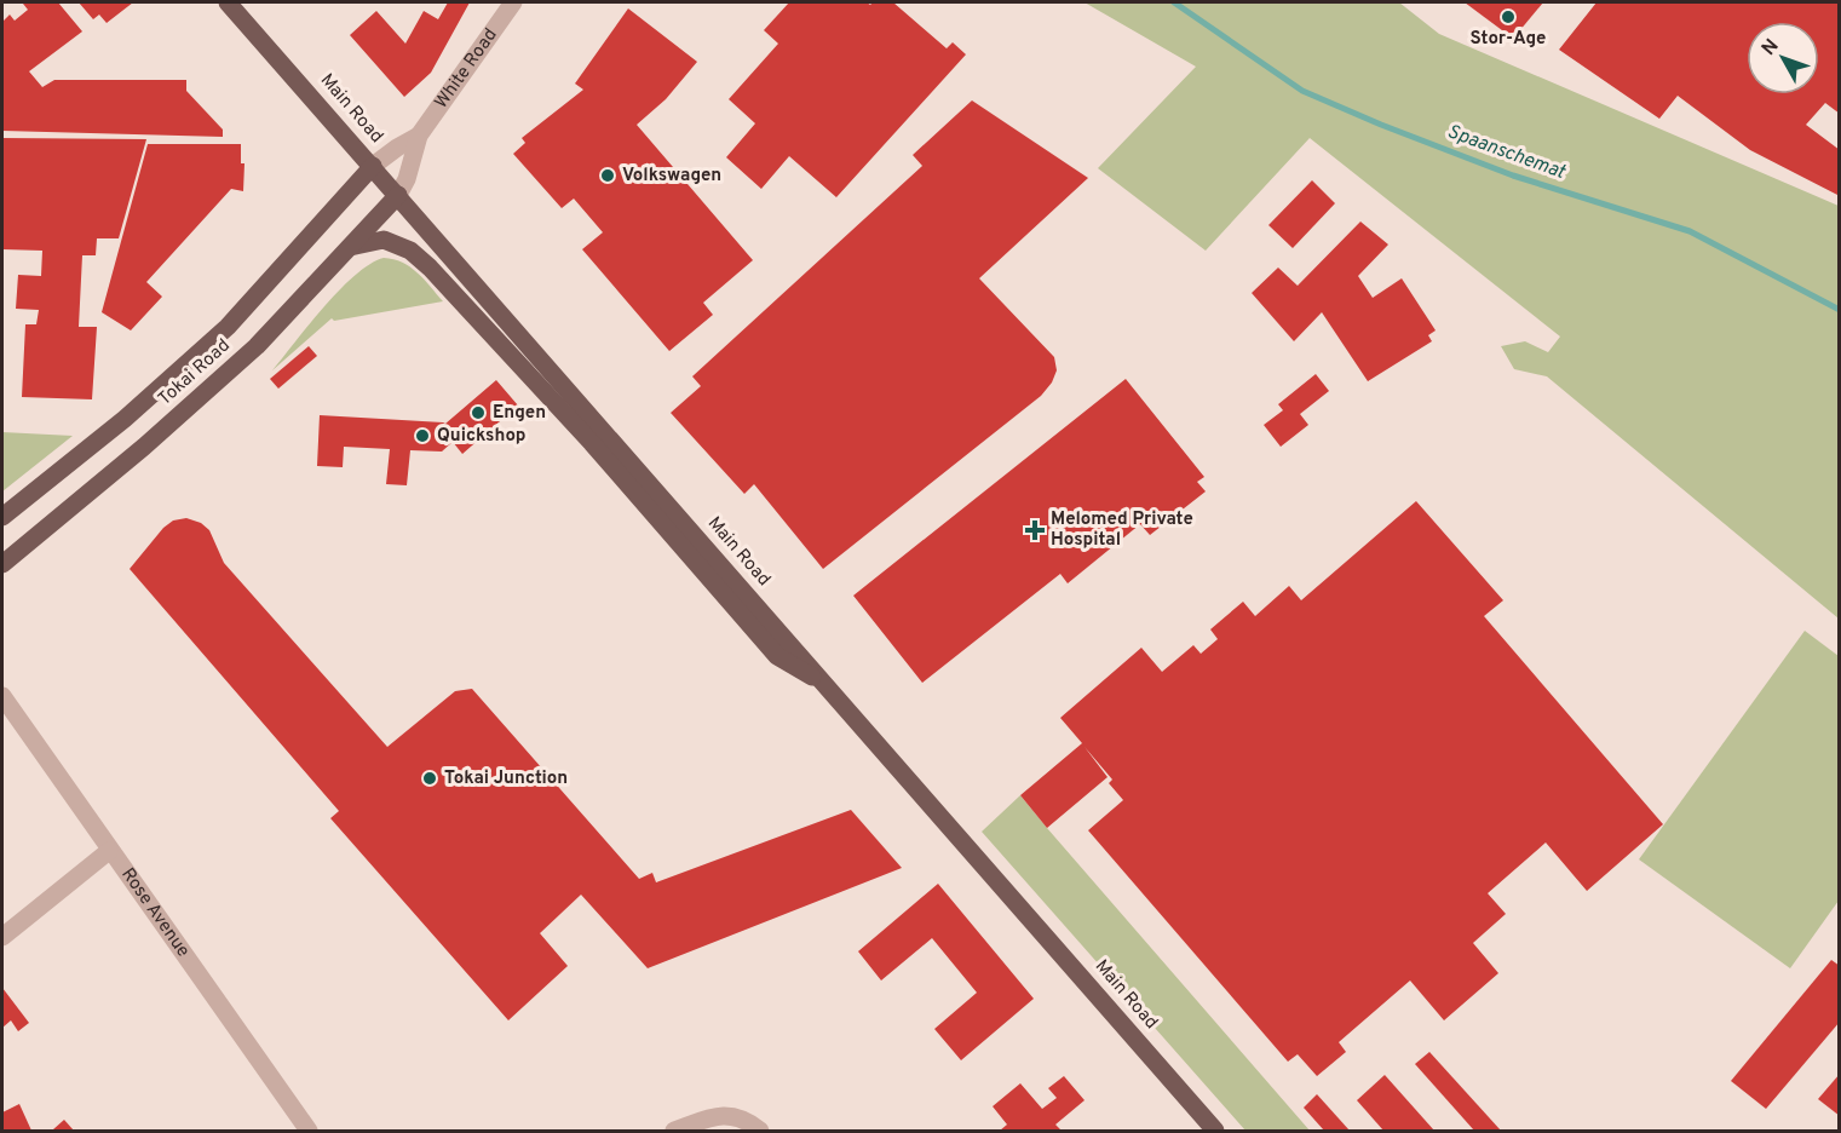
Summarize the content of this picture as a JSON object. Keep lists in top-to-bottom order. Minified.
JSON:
{"streets":{"main road":["Main Road","Tokai Road"],"street":["White Road","Rose Avenue"]},"crossings":[["White Road","Main Road"],["White Road","Tokai Road"],["Main Road","Tokai Road"]],"water":["Spaanschemat"],"places":{"other":["Stor-Age","Volkswagen","Engen","Quickshop","Tokai Junction"],"health":["Melomed Private Hospital"]},"north":"top left"}
